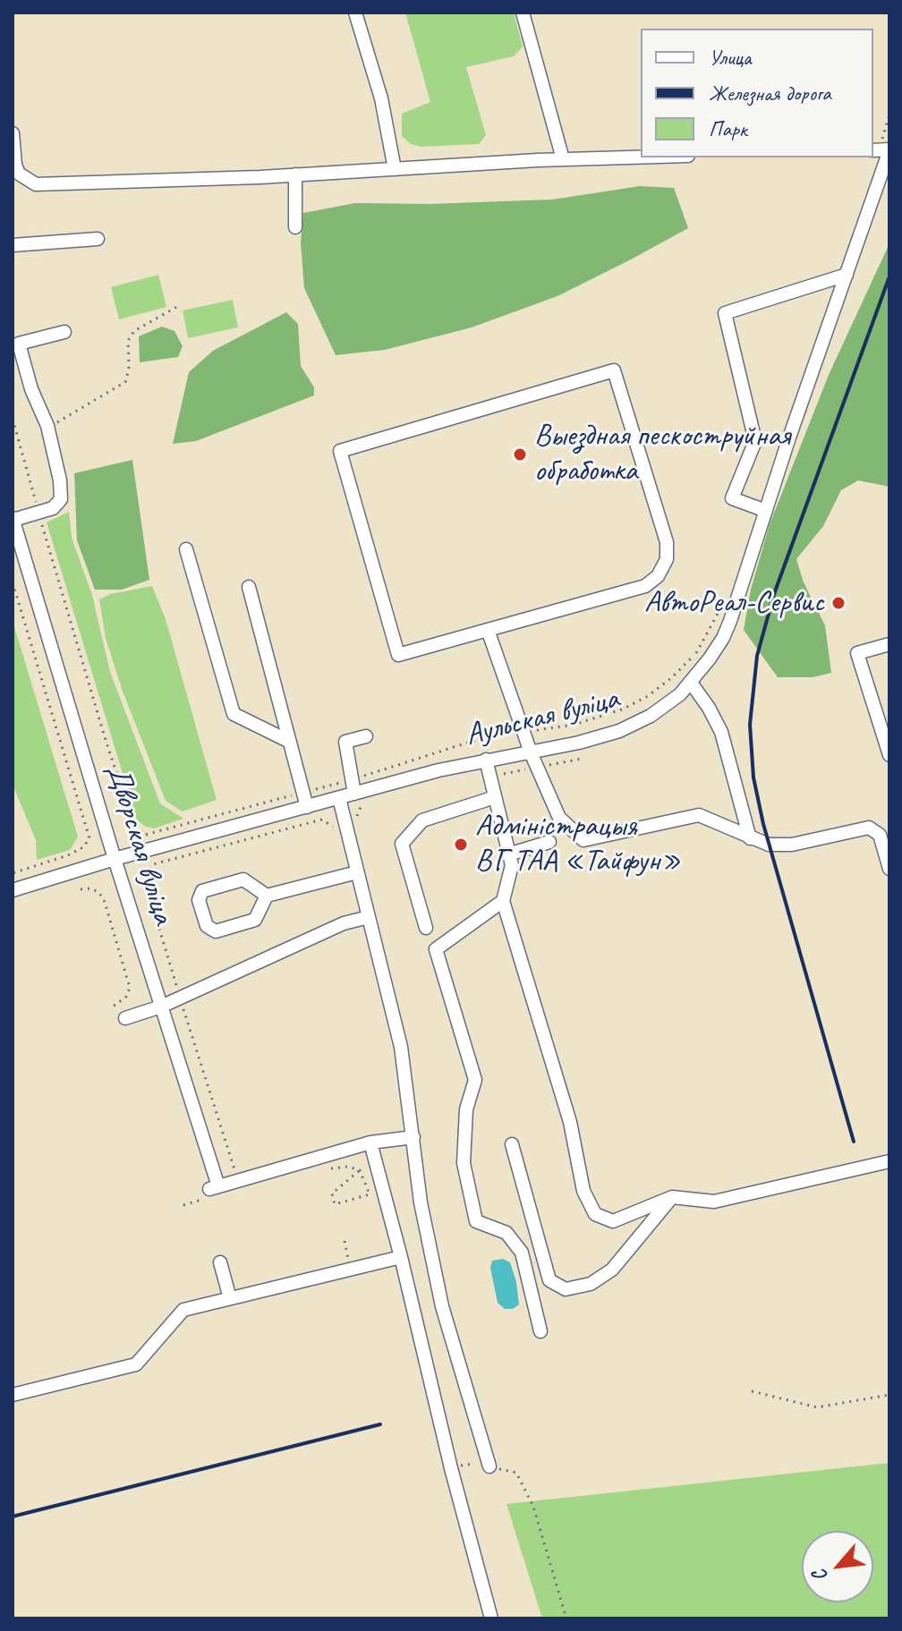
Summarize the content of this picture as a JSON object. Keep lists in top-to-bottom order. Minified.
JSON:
{"streets":{"street":["Аульская вуліца","Дворская вуліца"]},"crossings":[["Аульская вуліца","Дворская вуліца"]],"places":["Выездная пескоструйная обработка","АвтоРеал-Сервис","Адміністрацыя ВГ ТАА «Тайфун»"],"legend":["Улица","Железная дорога","Парк"],"north":"bottom left"}
